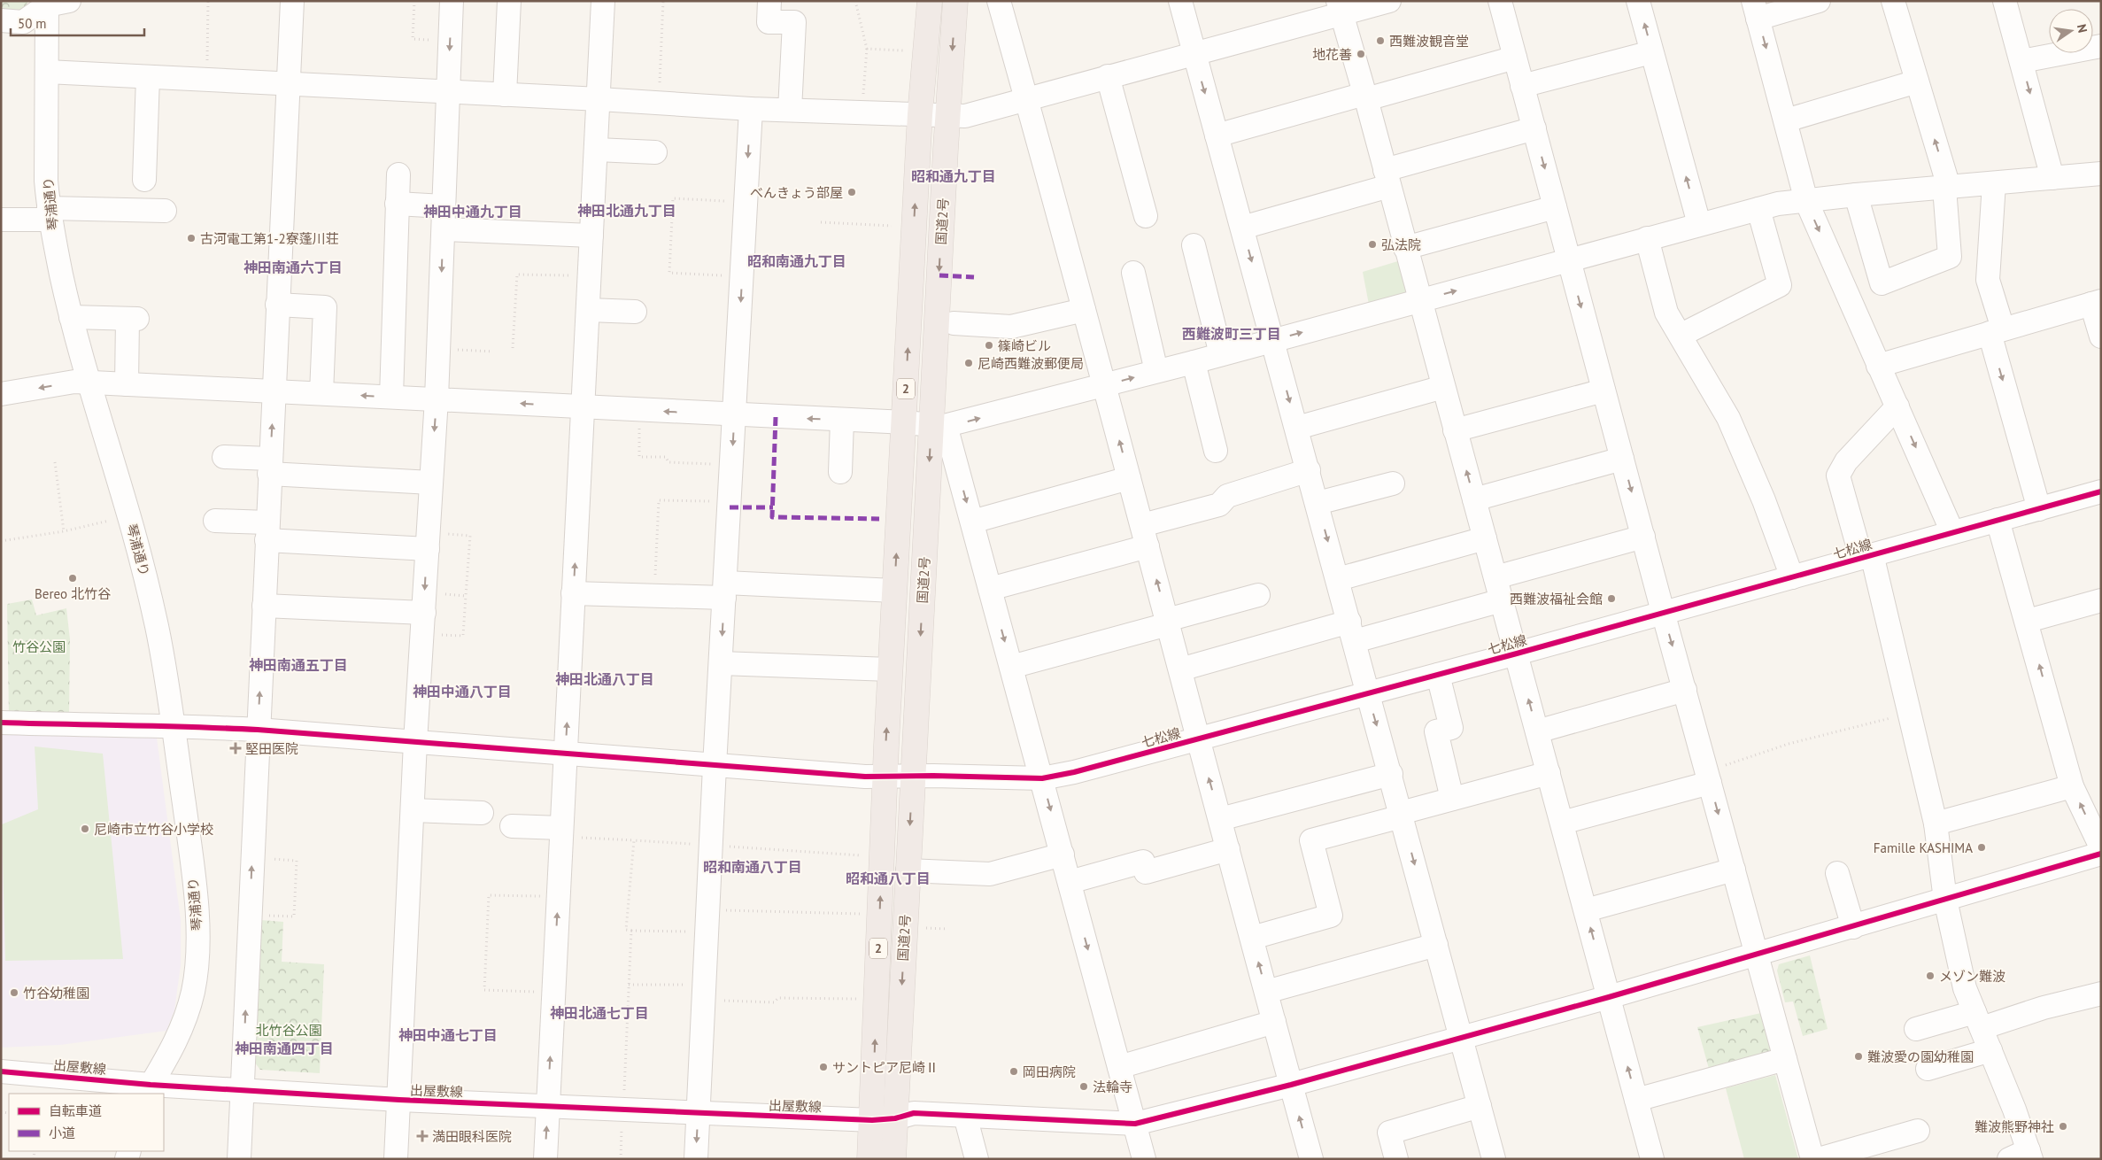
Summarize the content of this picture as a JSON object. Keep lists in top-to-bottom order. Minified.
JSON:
{"streets":{"highway":["国道2号","2"],"street":["琴浦通り","七松線","出屋敷線"]},"crossings":[["琴浦通り","七松線"],["琴浦通り","出屋敷線"],["国道2号","七松線"],["国道2号","出屋敷線"]],"districts":["昭和通九丁目","神田北通九丁目","神田中通九丁目","昭和南通九丁目","神田南通六丁目","西難波町三丁目","神田南通五丁目","神田北通八丁目","神田中通八丁目","昭和南通八丁目","昭和通八丁目","神田北通七丁目","神田中通七丁目","神田南通四丁目"],"parks":["竹谷公園","北竹谷公園"],"places":{"other":["西難波観音堂","地花善","べんきょう部屋","古河電工第1-2寮蓬川荘","弘法院","篠崎ビル","尼崎西難波郵便局","Bereo 北竹谷","西難波福祉会館","尼崎市立竹谷小学校","Famille KASHIMA","メゾン難波","竹谷幼稚園","難波愛の園幼稚園","サントピア尼崎Ⅱ","岡田病院","法輪寺","難波熊野神社"],"health":["堅田医院","満田眼科医院"]},"legend":["自転車道","小道"],"scale_bar":"50 m","north":"right"}
